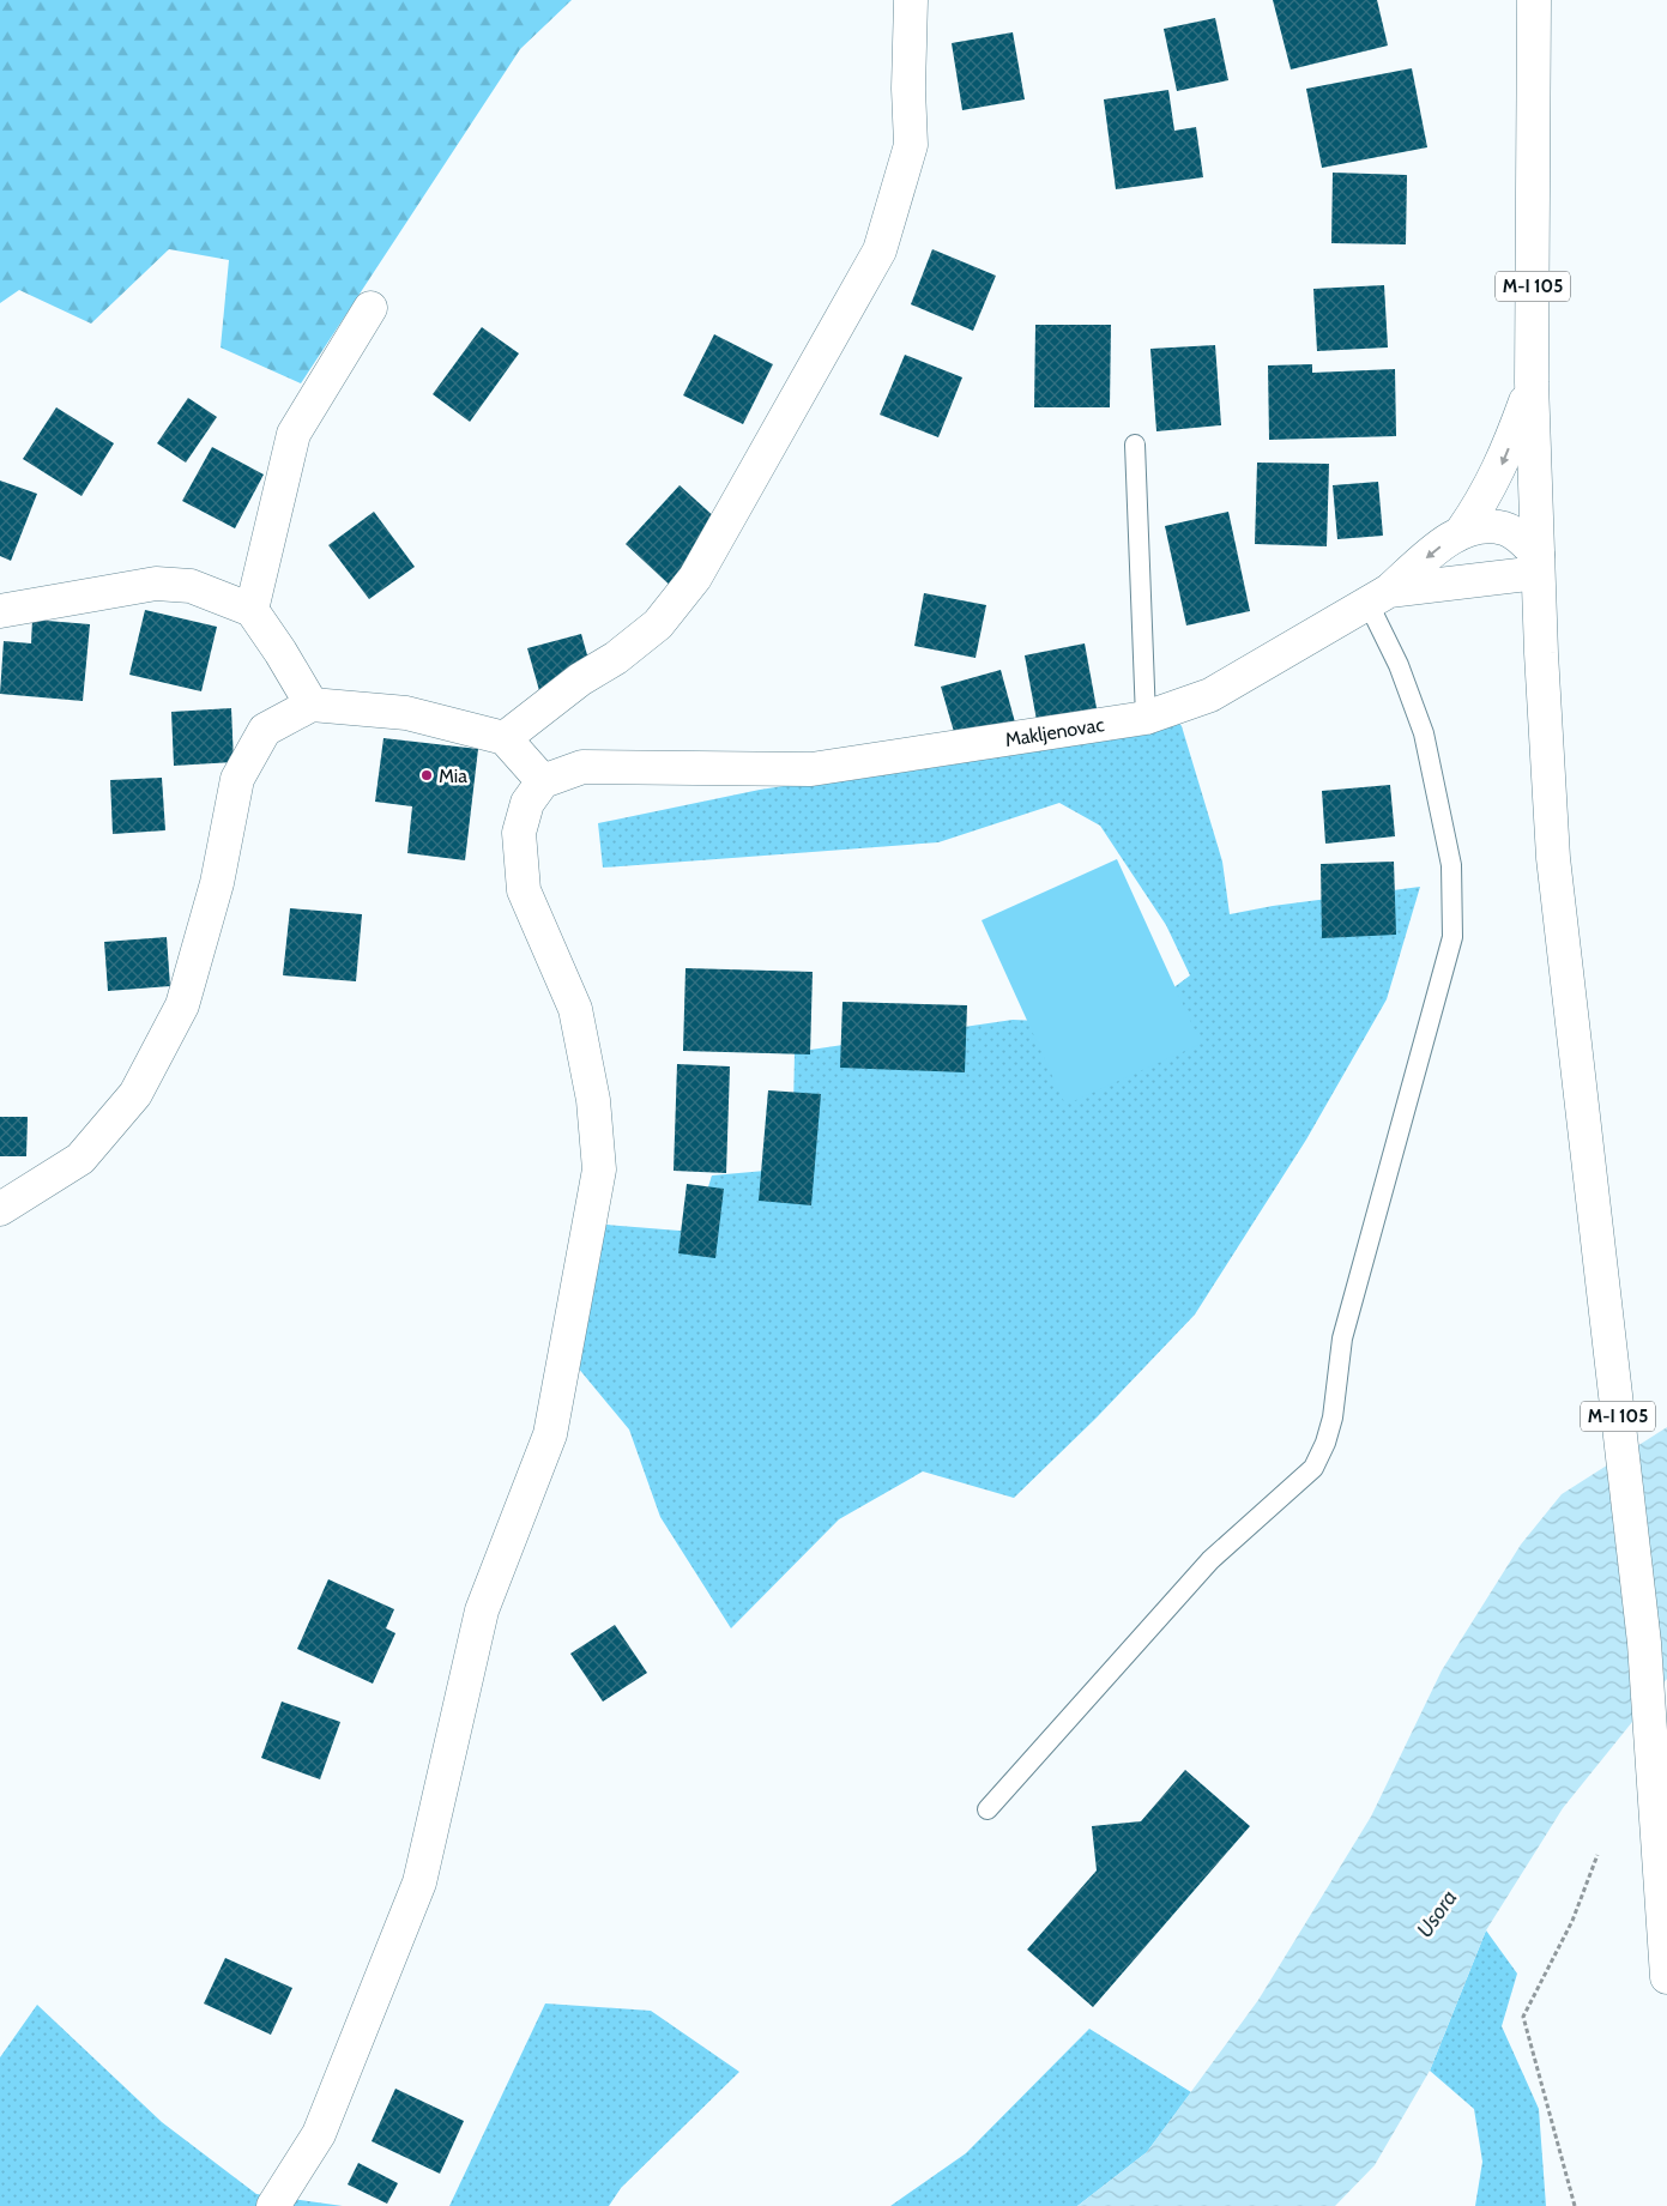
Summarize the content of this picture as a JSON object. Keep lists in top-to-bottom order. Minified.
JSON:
{"streets":{"street":["M-I 105","Makljenovac"]},"crossings":[["M-I 105","Makljenovac"]],"water":["Usora"],"places":["Mia"]}
